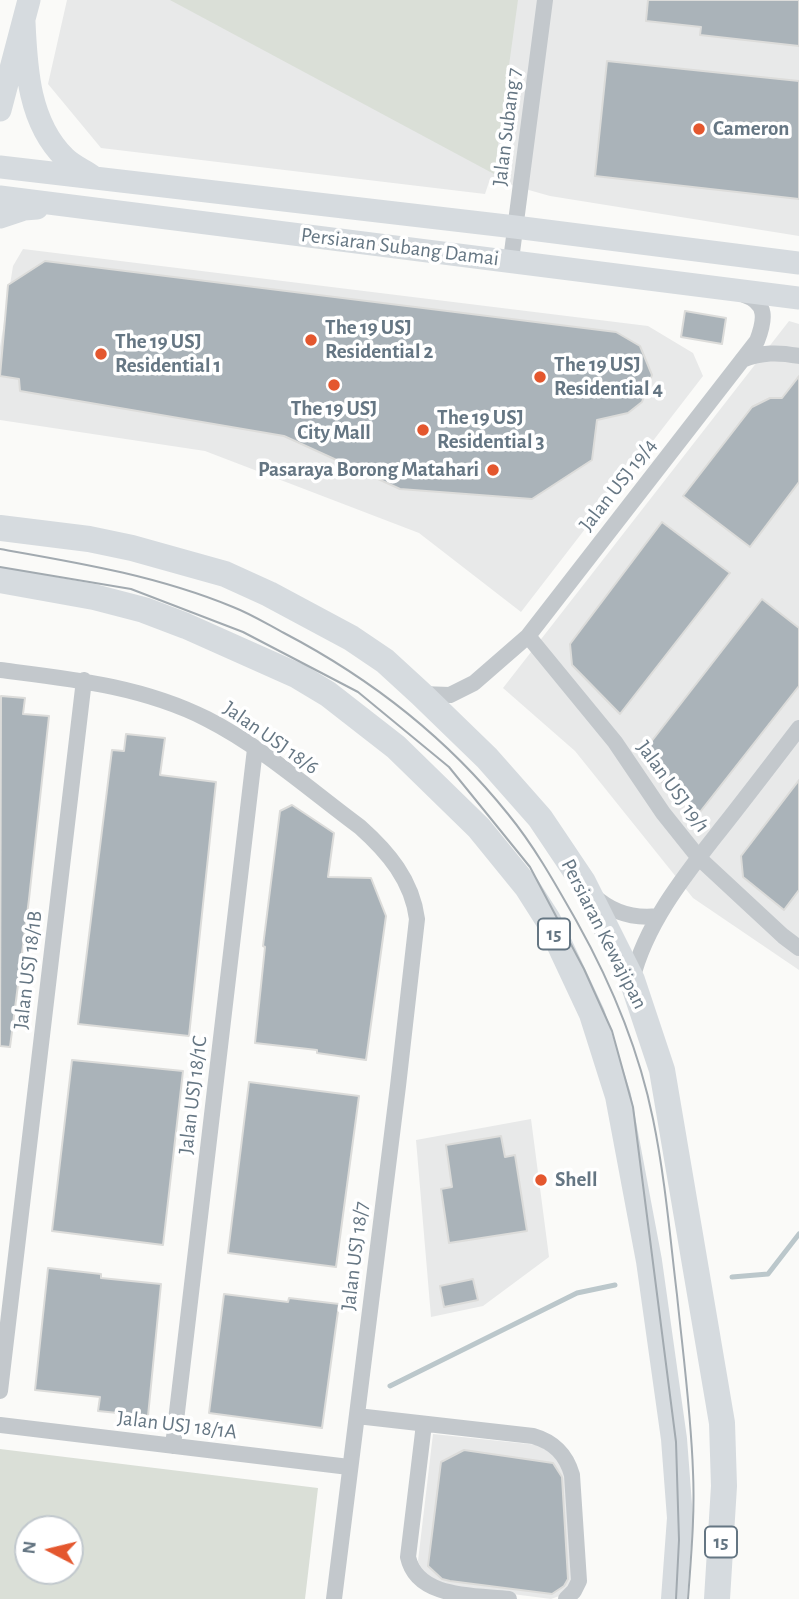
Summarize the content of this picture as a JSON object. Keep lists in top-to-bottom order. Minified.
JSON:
{"streets":{"main road":["15","Persiaran Kewajipan"],"street":["Jalan Subang 7","Persiaran Subang Damai","Jalan USJ 19/4","Jalan USJ 18/6","Jalan USJ 19/1","Jalan USJ 18/1B","Jalan USJ 18/1C","Jalan USJ 18/7","Jalan USJ 18/1A"]},"crossings":[["Jalan Subang 7","Persiaran Subang Damai"],["Persiaran Subang Damai","Jalan USJ 19/4"],["Jalan USJ 19/4","Jalan USJ 19/1"],["Jalan USJ 19/4","Persiaran Kewajipan"],["Jalan USJ 18/6","Jalan USJ 18/1B"],["Jalan USJ 18/6","Jalan USJ 18/1C"],["Jalan USJ 18/6","Jalan USJ 18/7"],["Jalan USJ 18/1C","Jalan USJ 18/1A"],["Jalan USJ 18/7","Jalan USJ 18/1A"]],"places":["Cameron","The 19 USJ Residential 2","The 19 USJ Residential 1","The 19 USJ Residential 4","The 19 USJ City Mall","The 19 USJ Residential 3","Pasaraya Borong Matahari","Shell"],"north":"left"}
